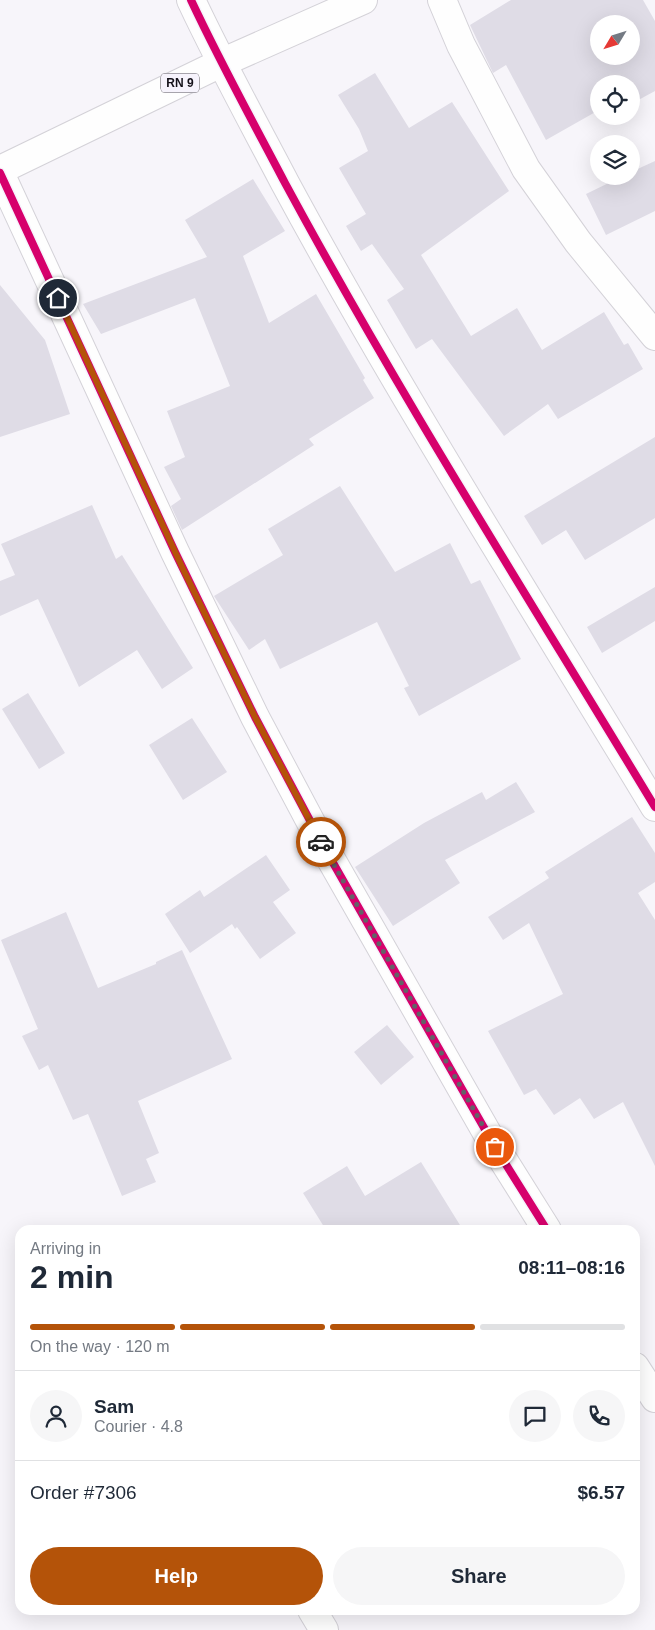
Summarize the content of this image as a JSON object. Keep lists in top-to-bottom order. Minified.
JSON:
{"streets":{"street":["RN 9"]},"north":"bottom left","page":{"heading":["2 min","Arriving in","08:11–08:16"],"panel":["Sam","Courier · 4.8","Order #7306","$6.57"],"bar":"On the way · 120 m","buttons":["Help","Share"]}}
